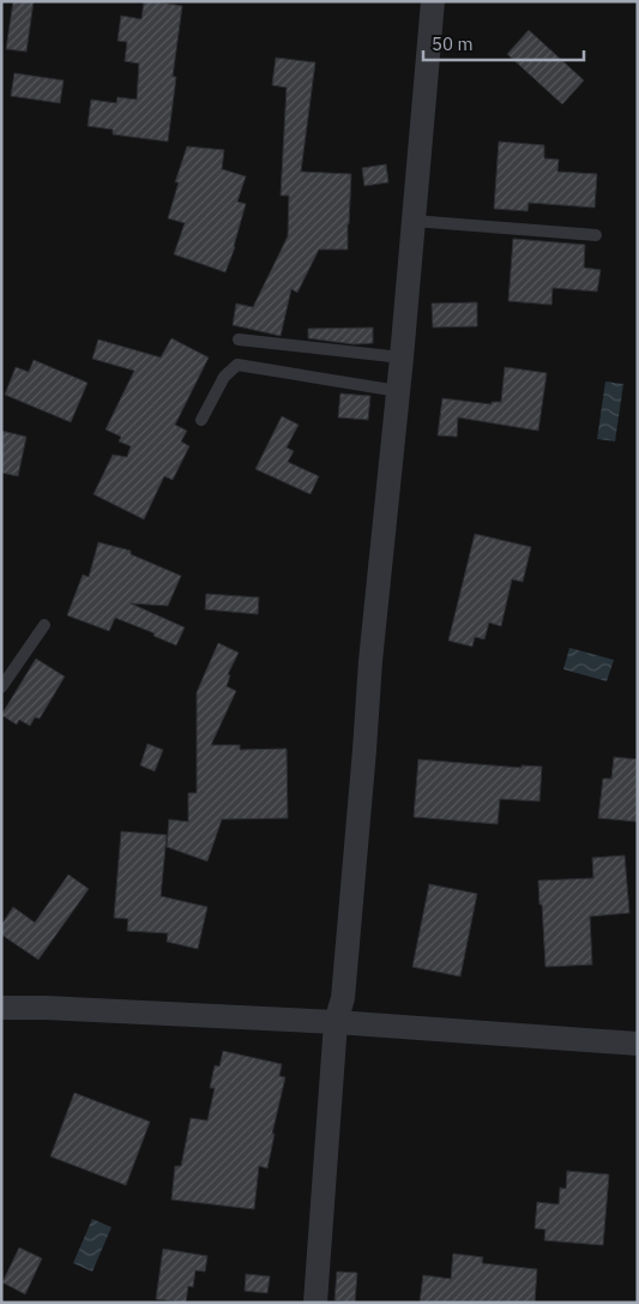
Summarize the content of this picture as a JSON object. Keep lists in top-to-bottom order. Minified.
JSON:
{"scale_bar":"50 m"}
